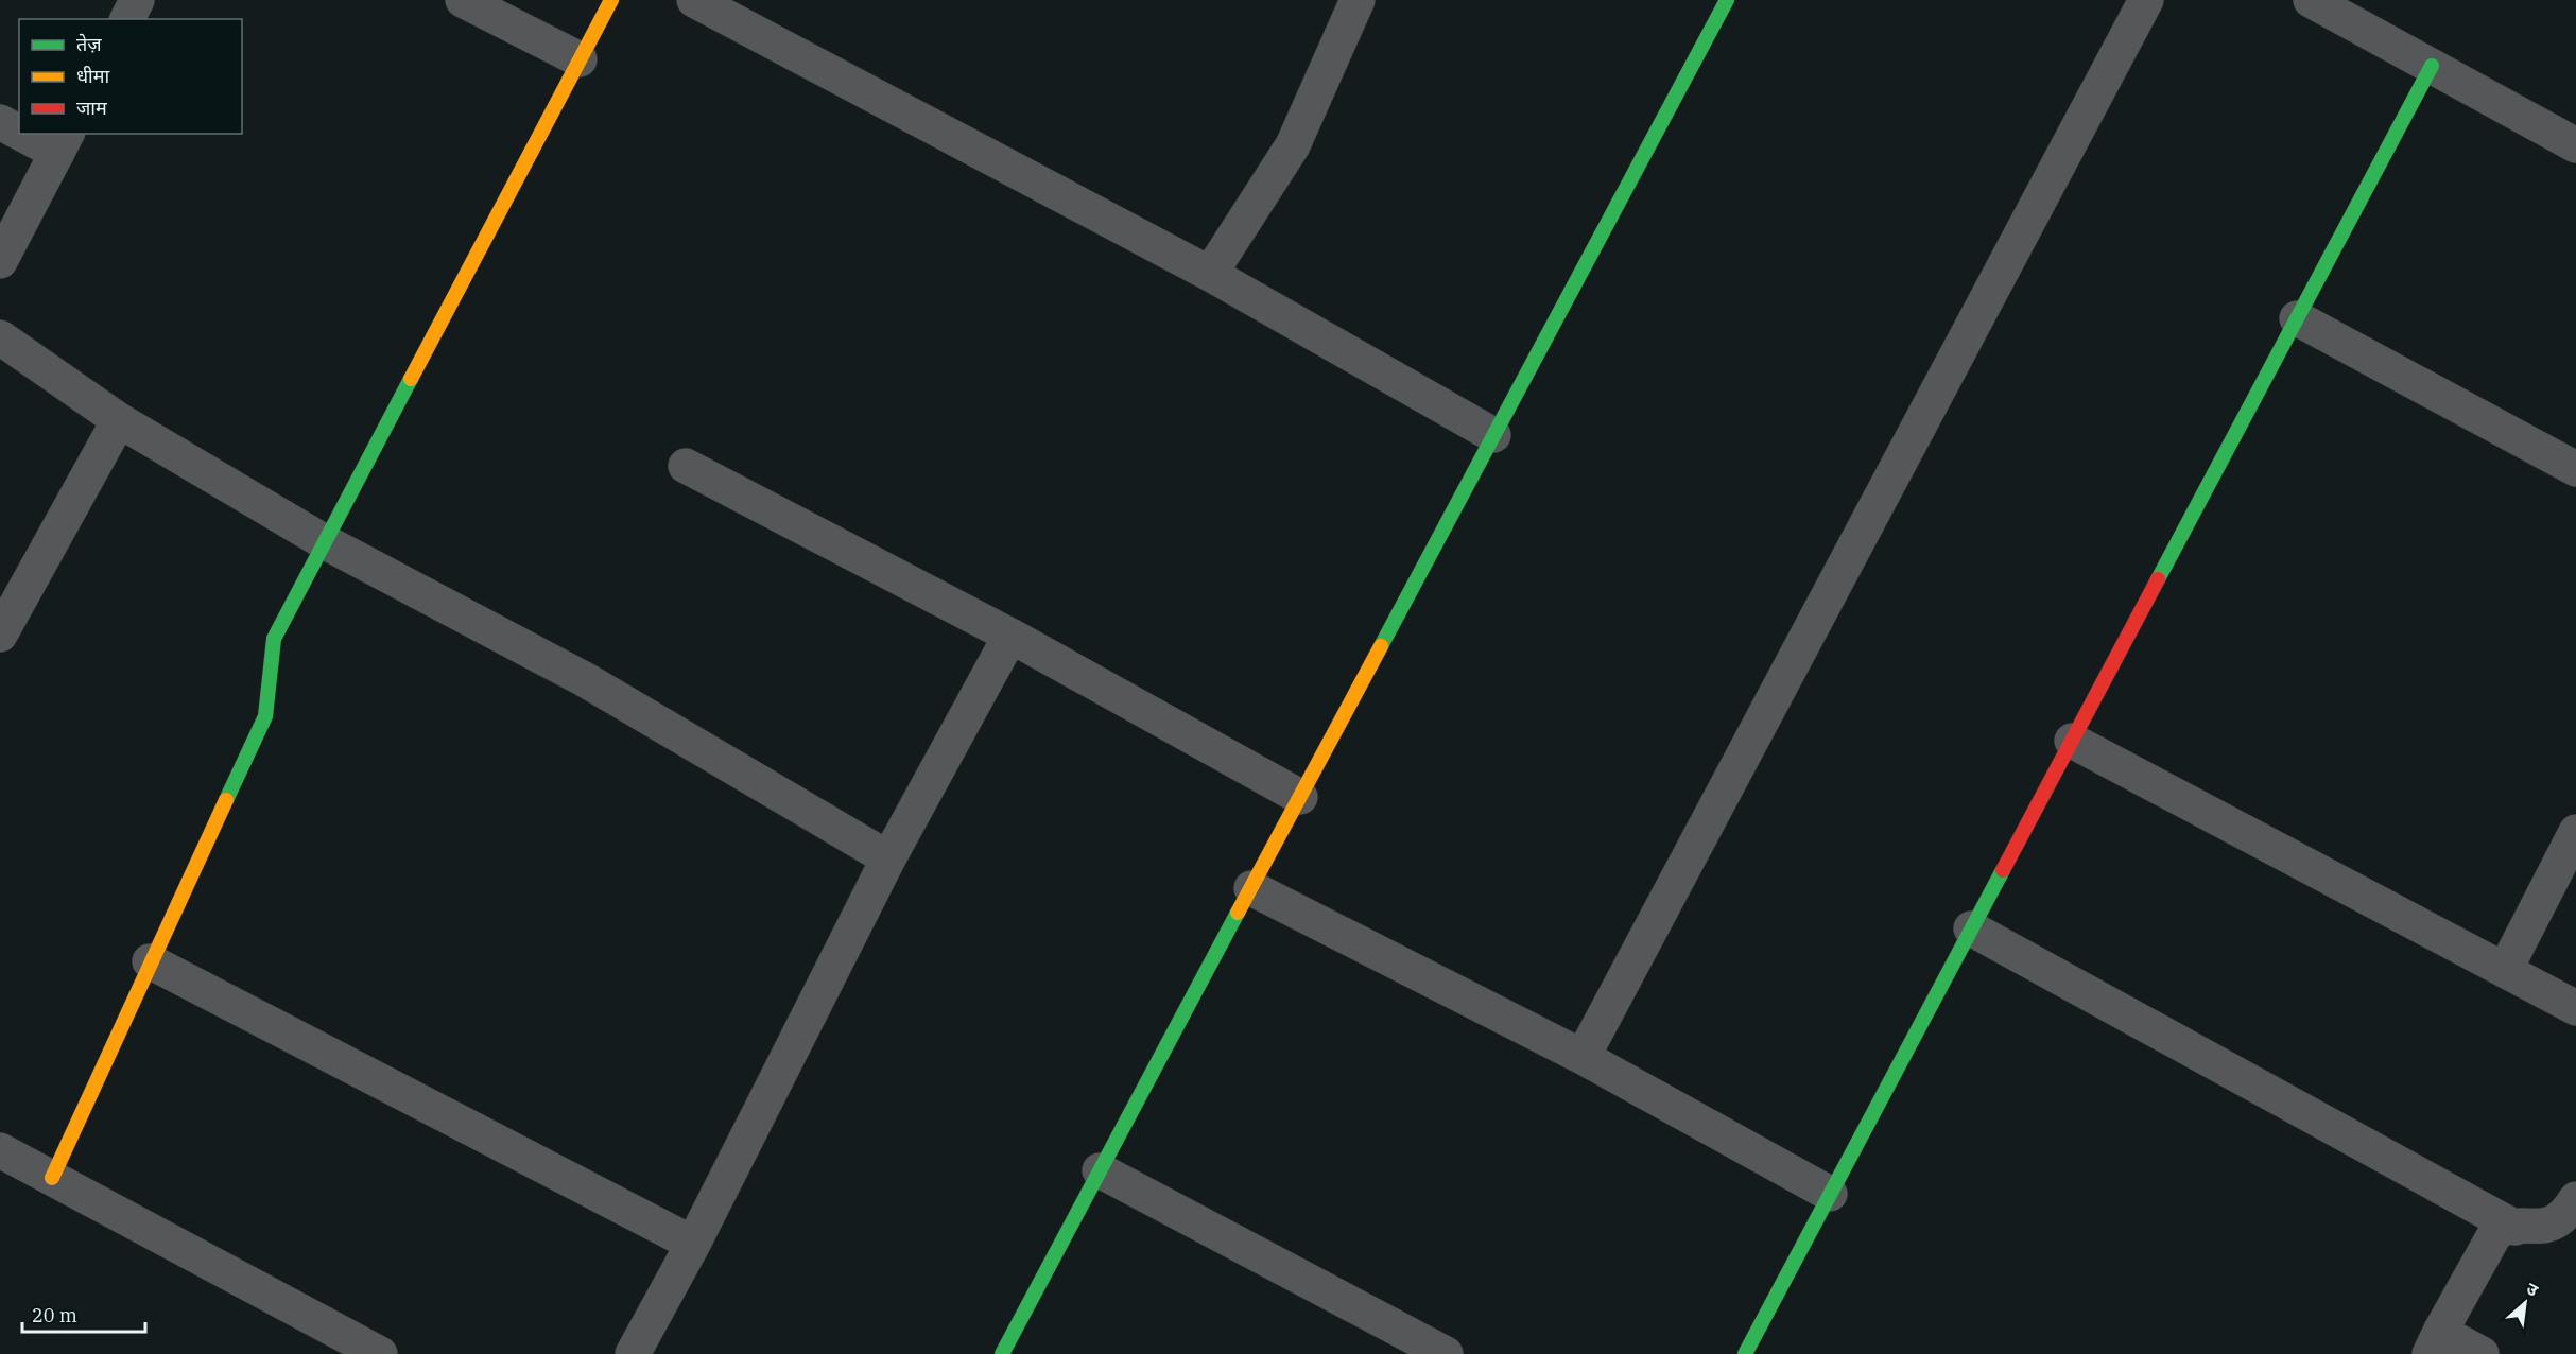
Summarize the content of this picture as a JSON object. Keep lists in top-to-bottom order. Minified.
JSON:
{"legend":["तेज़","धीमा","जाम"],"scale_bar":"20 m","north":"top right"}
